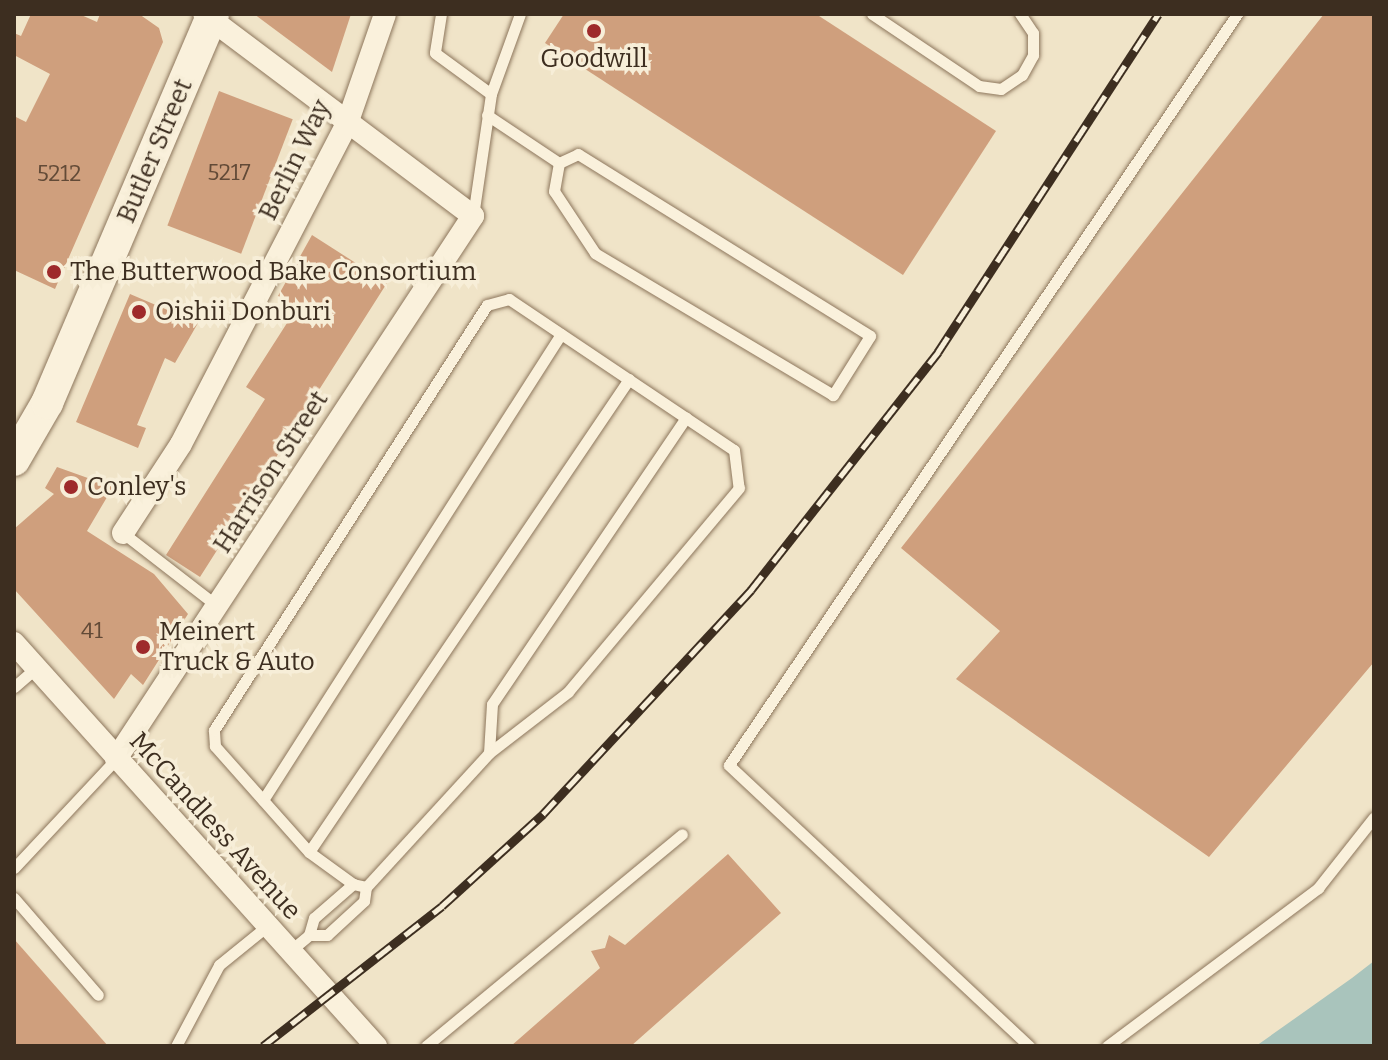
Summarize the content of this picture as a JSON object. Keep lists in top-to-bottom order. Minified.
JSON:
{"streets":{"main road":["Butler Street"],"street":["Berlin Way","Harrison Street","McCandless Avenue"]},"crossings":[["Harrison Street","McCandless Avenue"]],"places":["Goodwill","The Butterwood Bake Consortium","Oishii Donburi","Conley's","Meinert Truck & Auto"],"house_numbers":["5217","5212","41"]}
